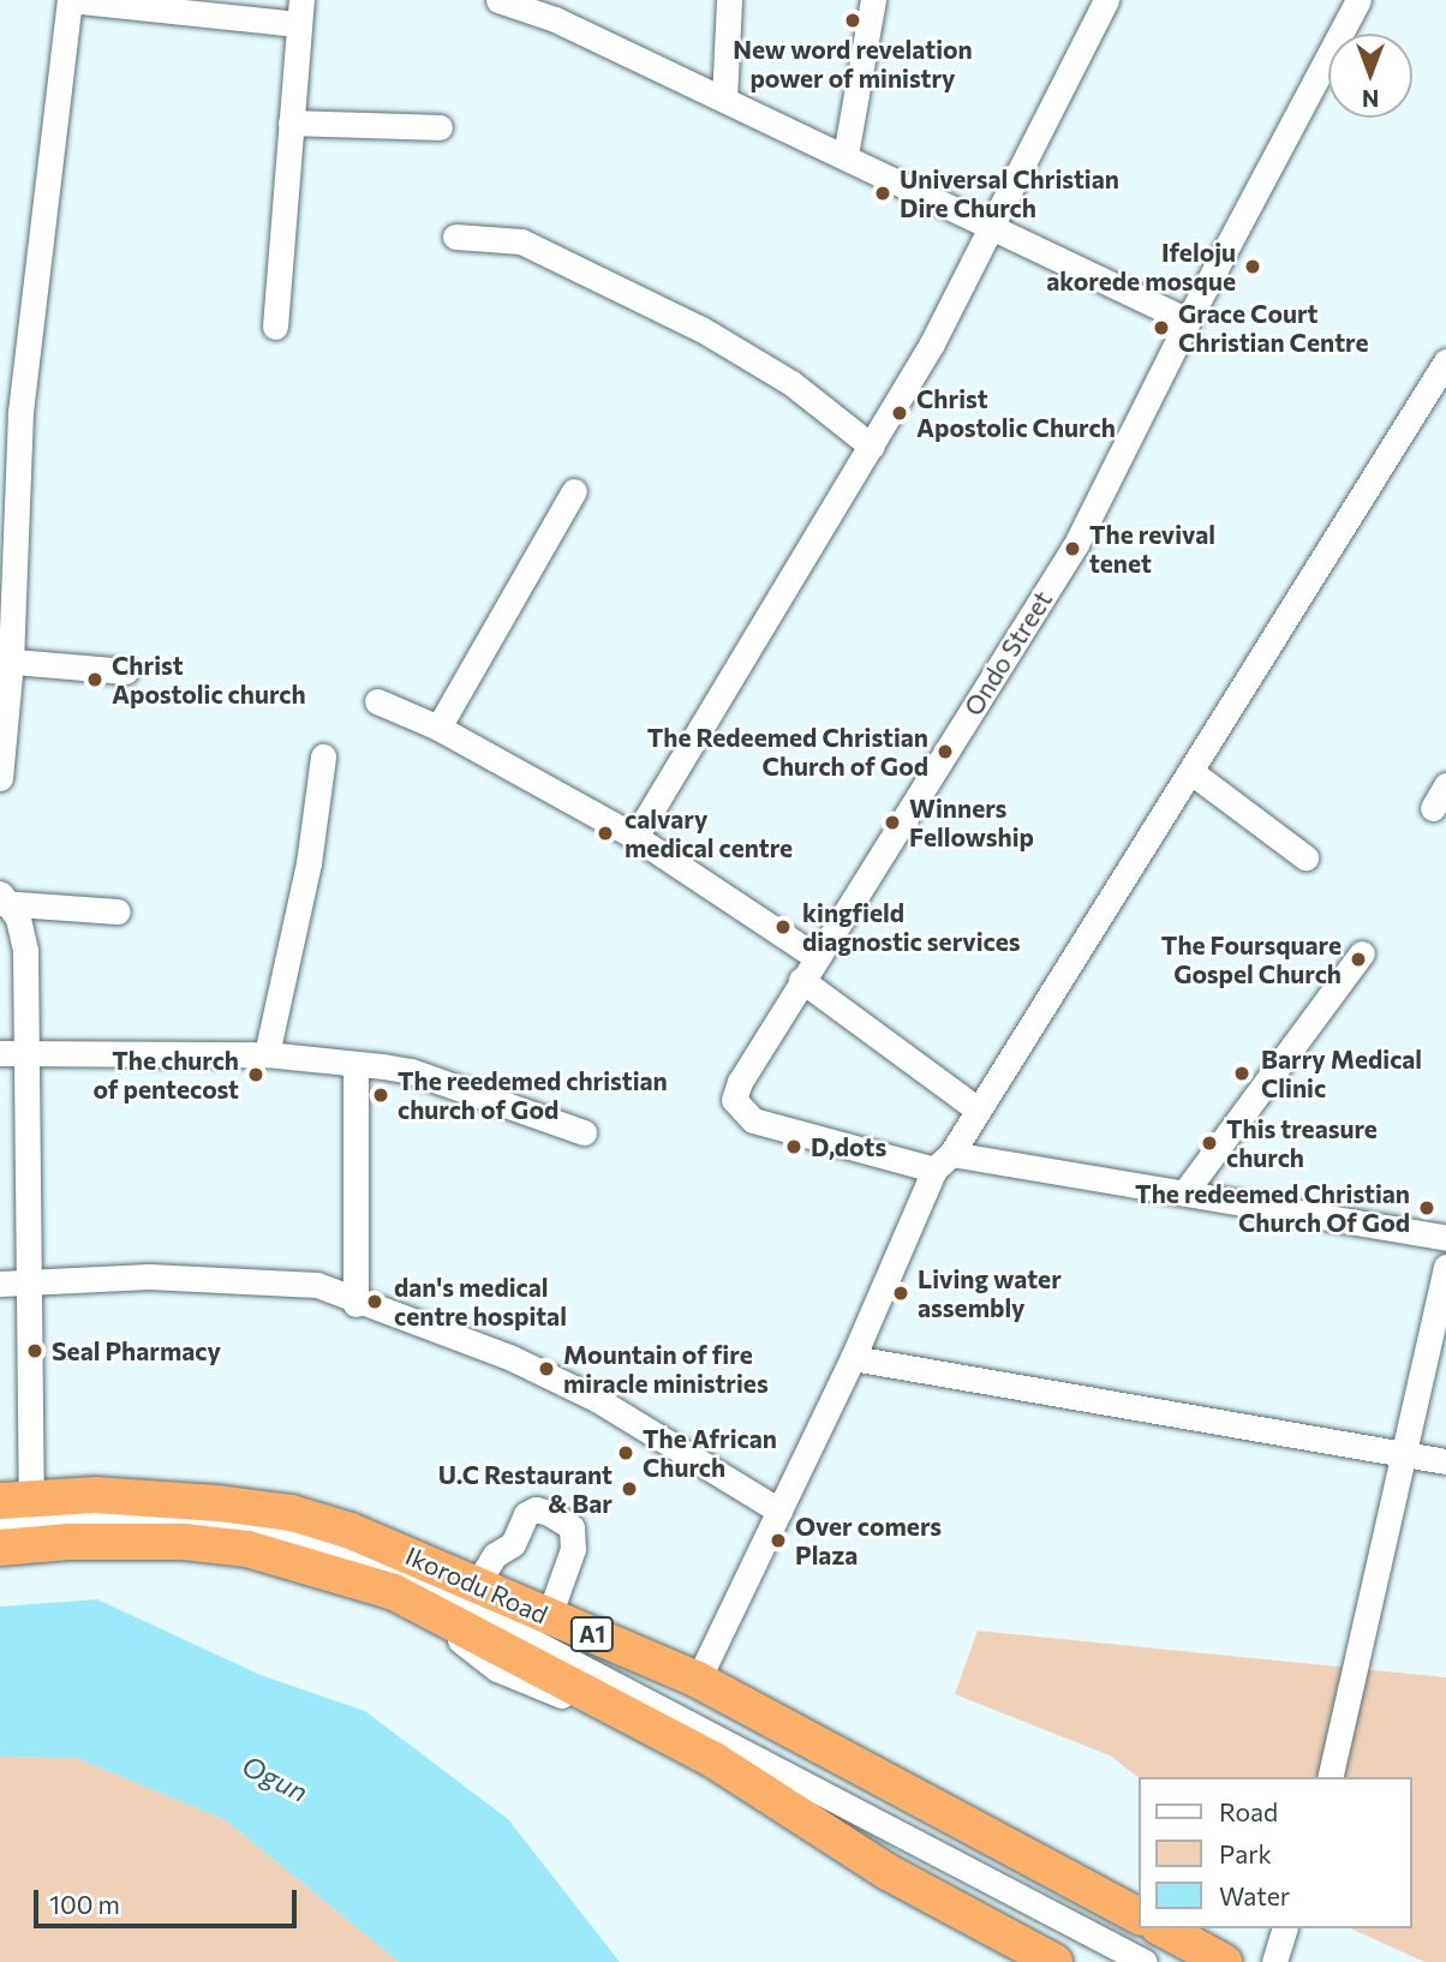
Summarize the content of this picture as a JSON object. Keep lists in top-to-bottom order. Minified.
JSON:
{"streets":{"highway":["Ikorodu Road","A1"],"street":["Ondo Street"]},"water":["Ogun"],"places":["New word revelation power of ministry","Universal Christian Dire Church","Ifeloju akorede mosque","Grace Court Christian Centre","Christ Apostolic Church","The revival tenet","Christ Apostolic church","The Redeemed Christian Church of God","Winners Fellowship","calvary medical centre","kingfield diagnostic services","The Foursquare Gospel Church","Barry Medical Clinic","The church of pentecost","The reedemed christian church of God","This treasure church","D,dots","The redeemed Christian Church Of God","Living water assembly","dan's medical centre hospital","Seal Pharmacy","Mountain of fire miracle ministries","The African Church","U.C Restaurant & Bar","Over comers Plaza"],"legend":["Road","Park","Water"],"scale_bar":"100 m","north":"bottom"}
